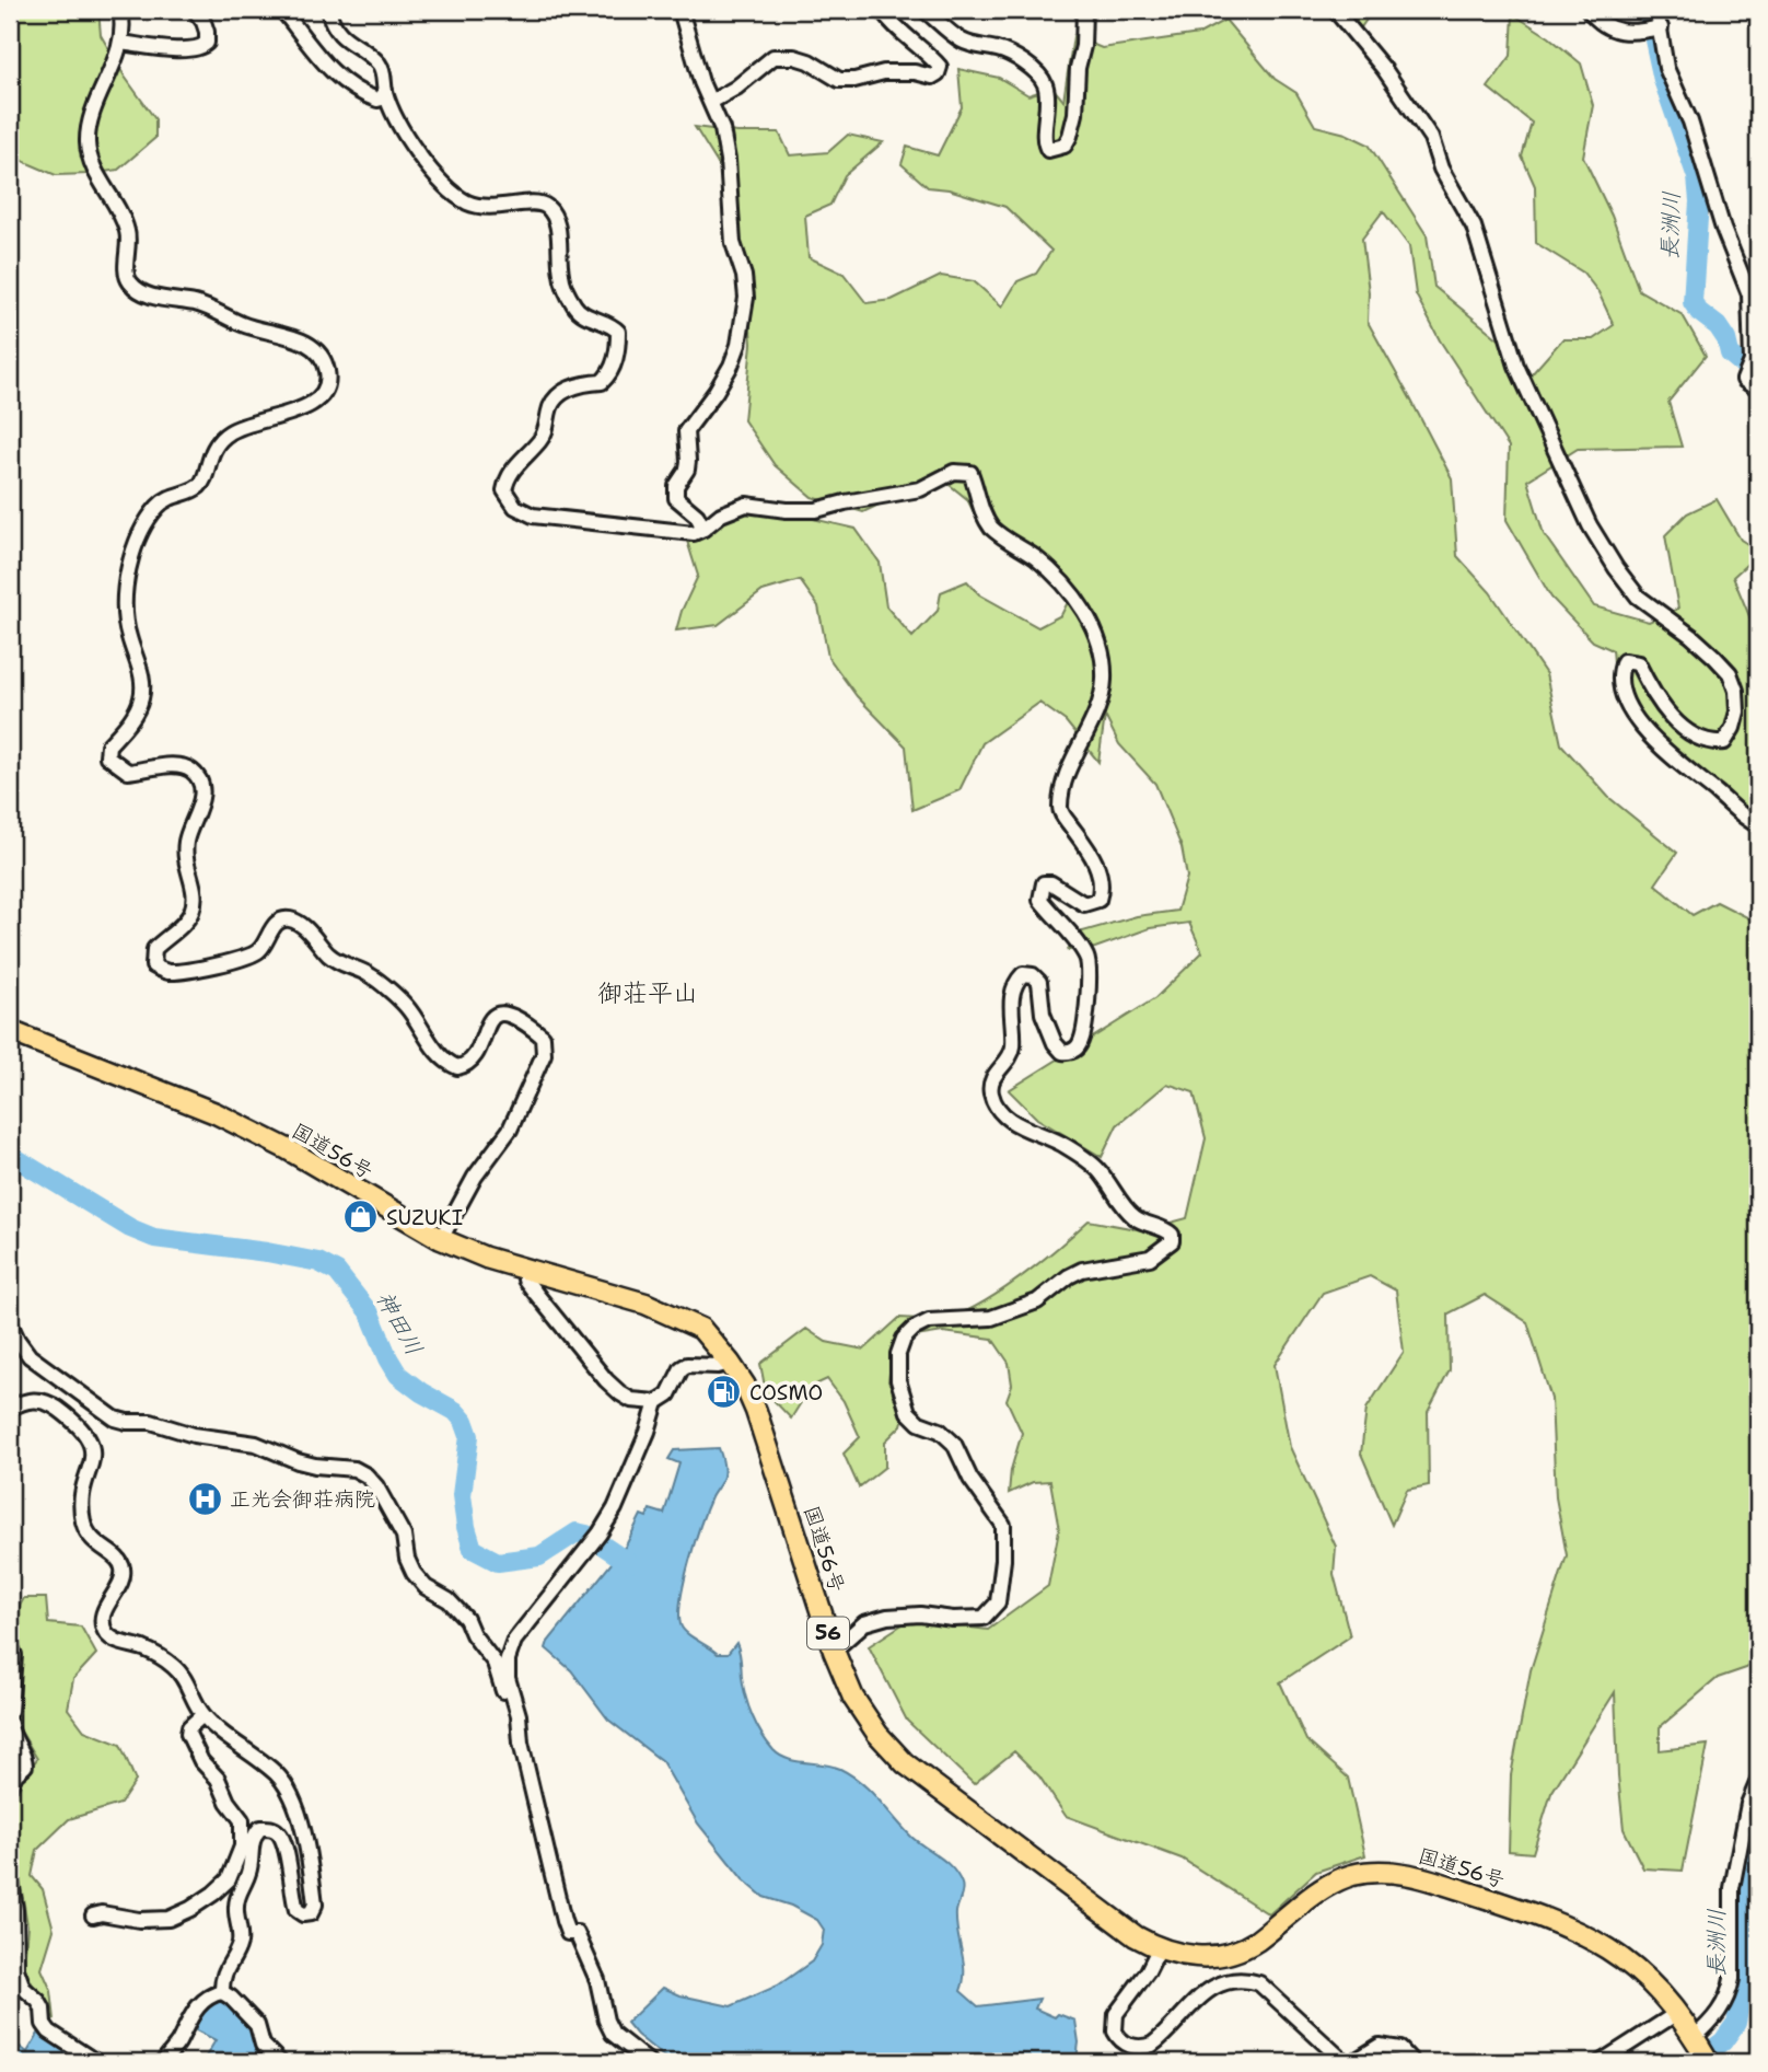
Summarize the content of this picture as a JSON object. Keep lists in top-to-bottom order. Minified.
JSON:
{"streets":{"highway":["国道56号","56"]},"districts":["御荘平山"],"water":["長洲川","神田川"],"places":{"shop":["SUZUKI"],"fuel station":["COSMO"],"hospital":["正光会御荘病院"]}}
